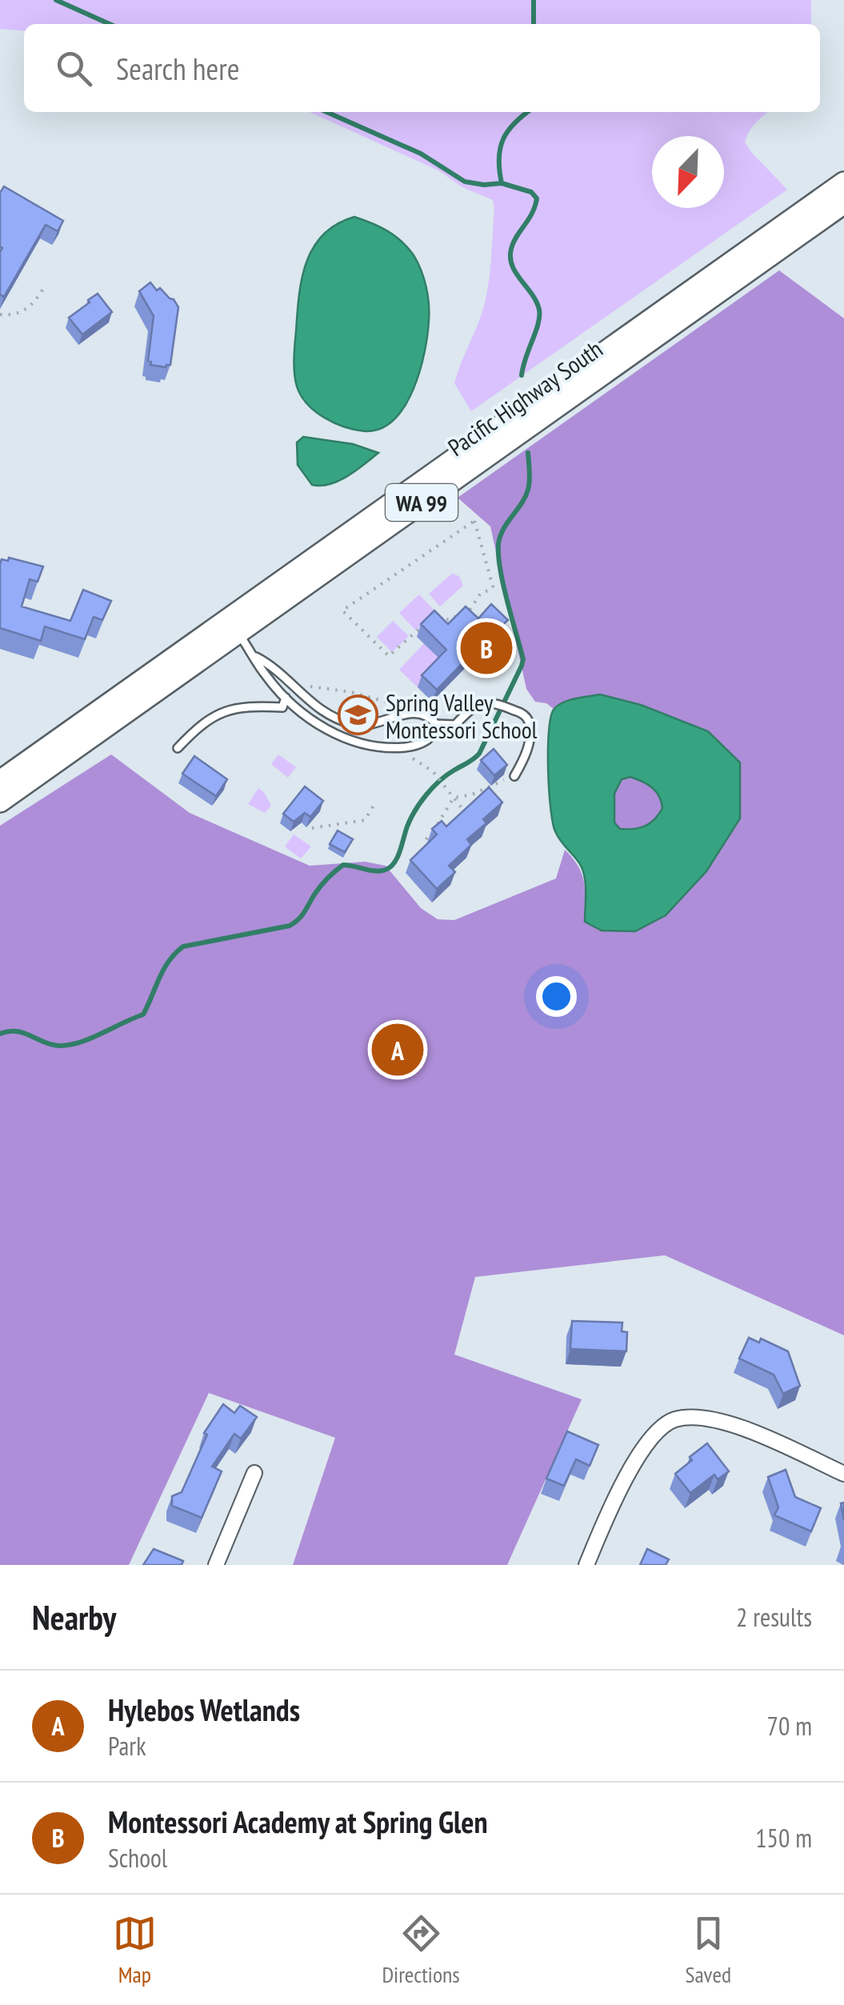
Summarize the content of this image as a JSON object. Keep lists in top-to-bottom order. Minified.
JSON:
{"streets":{"main road":["Pacific Highway South","WA 99"]},"places":{"school or university":["Spring Valley Montessori School"]},"north":"bottom left","page":{"search":"Search here","pins":["B","A"],"heading":["Nearby","2 results"],"list":[{"mark":"A","name":"Hylebos Wetlands","note":"Park","value":"70 m"},{"mark":"B","name":"Montessori Academy at Spring Glen","note":"School","value":"150 m"}],"nav":["Map","Directions","Saved"]}}
